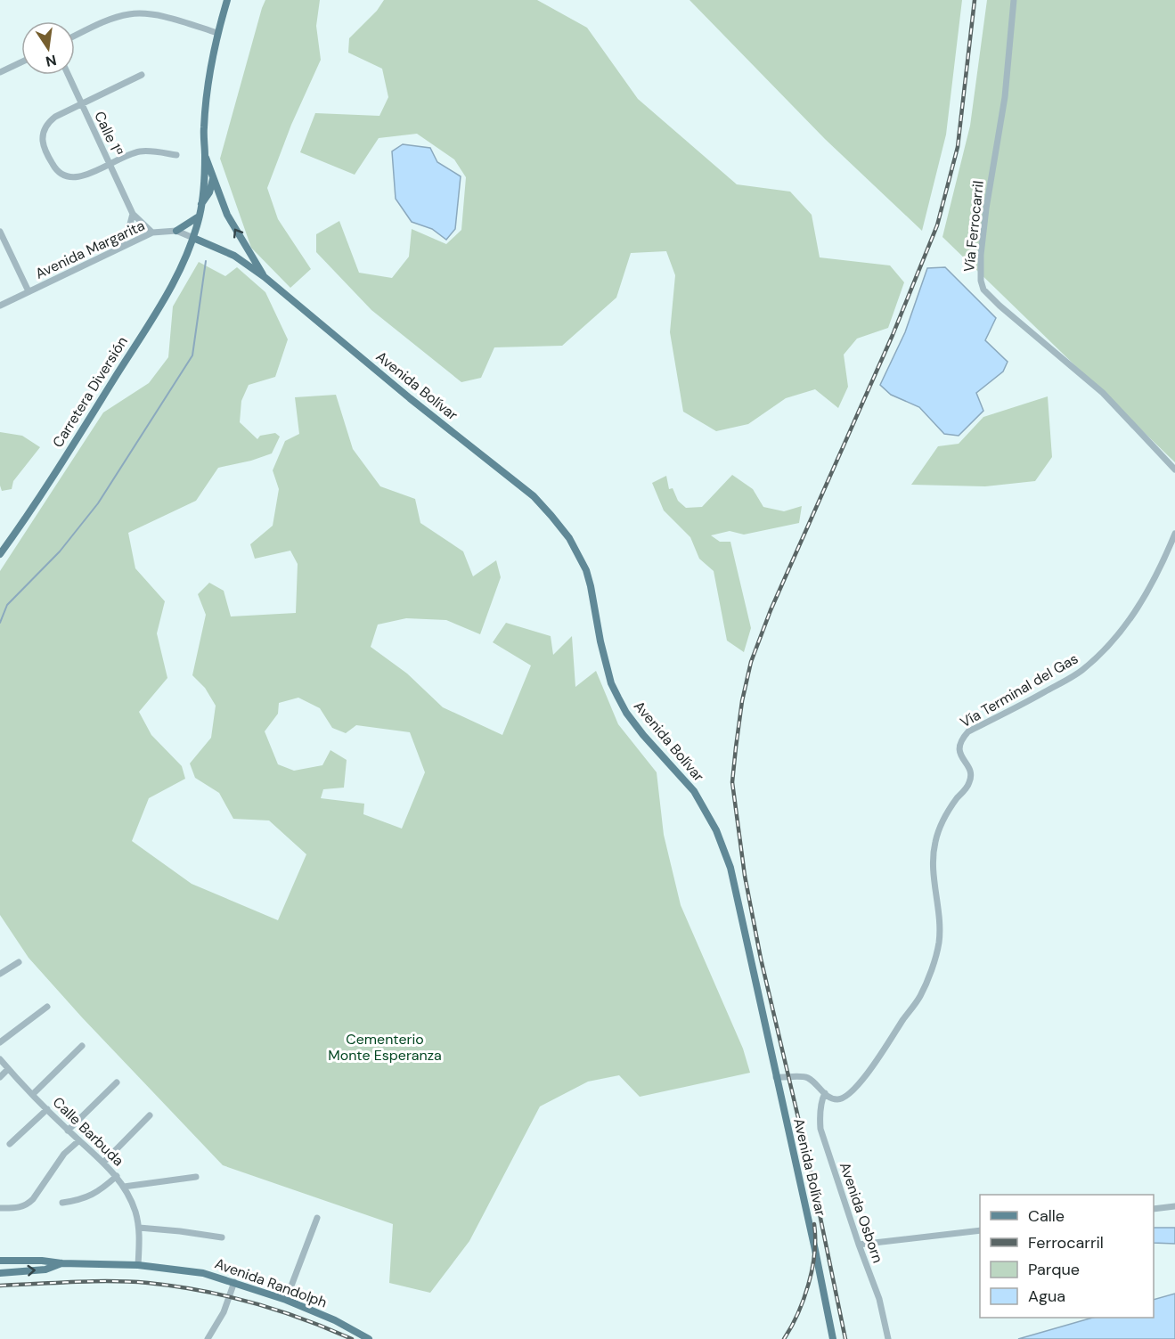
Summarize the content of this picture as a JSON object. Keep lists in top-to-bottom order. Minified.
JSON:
{"streets":{"main road":["Avenida Bolívar","Carretera Diversión","Avenida Randolph"],"street":["Calle 1ª","Vía Ferrocarril","Avenida Margarita","Vía Terminal del Gas","Calle Barbuda","Avenida Osborn"]},"crossings":[["Avenida Margarita","Avenida Bolívar"],["Avenida Margarita","Carretera Diversión"],["Avenida Bolívar","Carretera Diversión"],["Vía Terminal del Gas","Avenida Osborn"],["Calle Barbuda","Avenida Randolph"]],"parks":["Cementerio Monte Esperanza"],"legend":["Calle","Ferrocarril","Parque","Agua"],"north":"bottom"}
